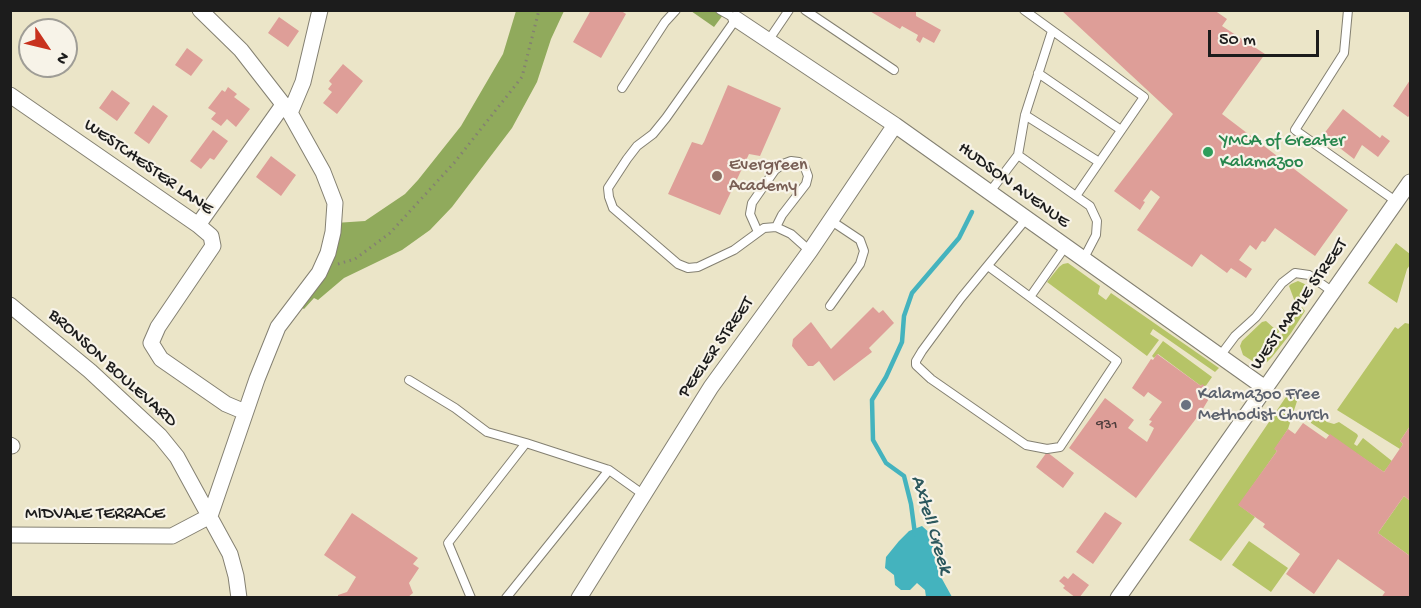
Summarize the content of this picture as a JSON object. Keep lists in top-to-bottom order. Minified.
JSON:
{"streets":{"street":["WESTCHESTER LANE","HUDSON AVENUE","WEST MAPLE STREET","PEELER STREET","BRONSON BOULEVARD","MIDVALE TERRACE"]},"crossings":[["HUDSON AVENUE","WEST MAPLE STREET"],["HUDSON AVENUE","PEELER STREET"],["BRONSON BOULEVARD","MIDVALE TERRACE"]],"water":["Axtell Creek"],"places":["YMCA of Greater Kalamazoo","Evergreen Academy","Kalamazoo Free Methodist Church"],"house_numbers":["931"],"scale_bar":"50 m","north":"bottom right"}
